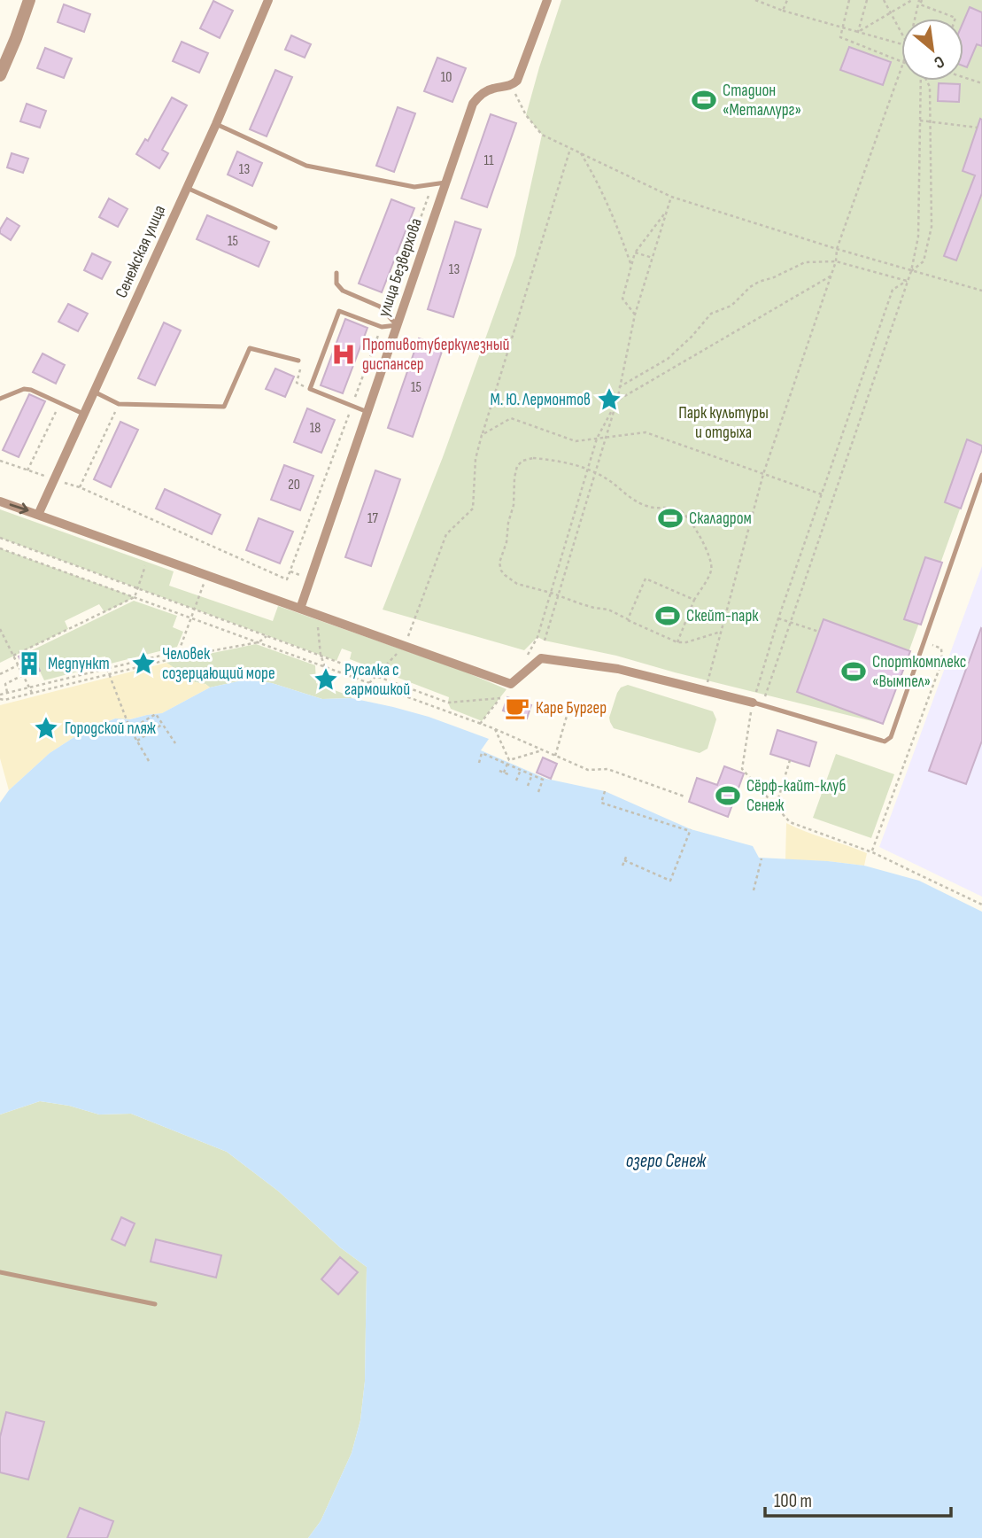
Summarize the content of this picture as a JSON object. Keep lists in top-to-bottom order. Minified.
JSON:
{"streets":{"street":["Сенежская улица","улица Безверхова"]},"water":["озеро Сенеж"],"parks":["Парк культуры и отдыха"],"places":{"sports":["Стадион «Металлург»","Скаладром","Скейт-парк","Спорткомплекс «Вымпел»","Сёрф-кайт-клуб Сенеж"],"hospital":["Противотуберкулезный диспансер"],"place":["М. Ю. Лермонтов","Человек созерцающий море","Русалка с гармошкой","Городской пляж"],"building":["Медпункт"],"cafe":["Каре Бургер"]},"house_numbers":["10","11","13","15","13","15","18","20","17"],"scale_bar":"100 m","north":"bottom right"}
